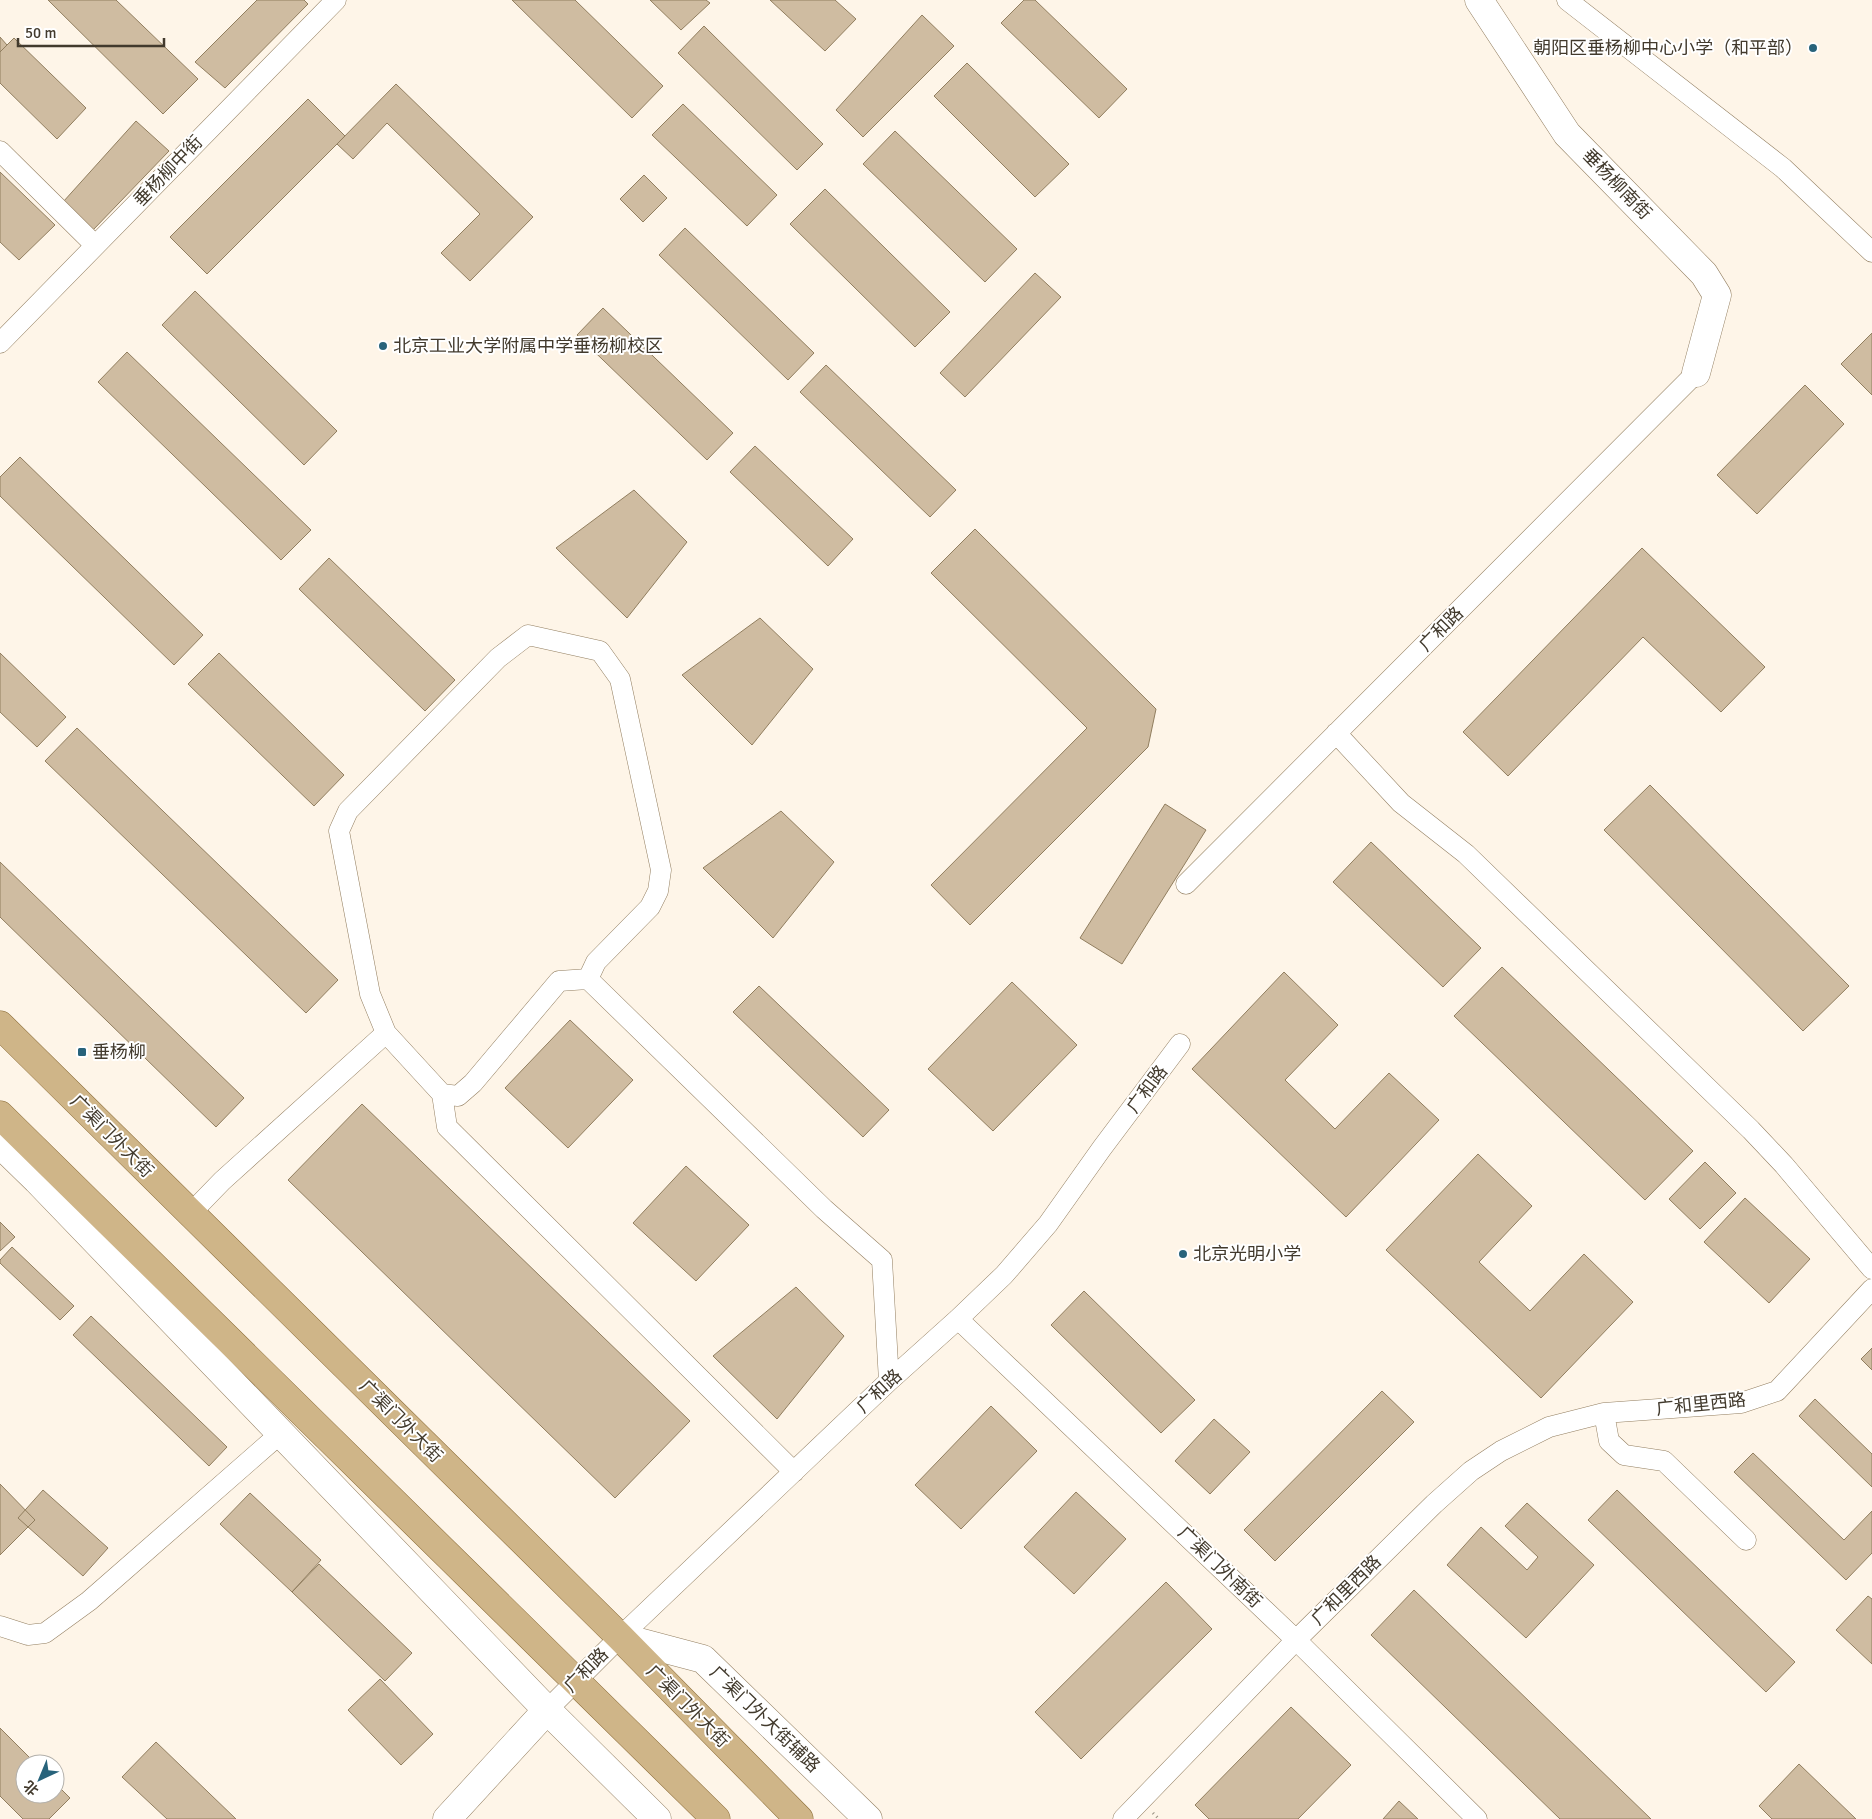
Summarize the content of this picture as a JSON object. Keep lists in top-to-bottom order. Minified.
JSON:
{"streets":{"main road":["广渠门外大街"],"street":["垂杨柳中街","垂杨柳南街","广和路","广和里西路","广渠门外南街","广渠门外大街辅路"]},"crossings":[["垂杨柳南街","广和路"],["广和路","广渠门外大街"],["广和路","广渠门外南街"],["广和路","广渠门外大街辅路"],["广渠门外大街","广渠门外大街辅路"],["广和里西路","广渠门外南街"]],"places":{"other":["朝阳区垂杨柳中心小学（和平部）","北京工业大学附属中学垂杨柳校区","北京光明小学"],"transit":["垂杨柳"]},"scale_bar":"50 m","north":"bottom left"}
